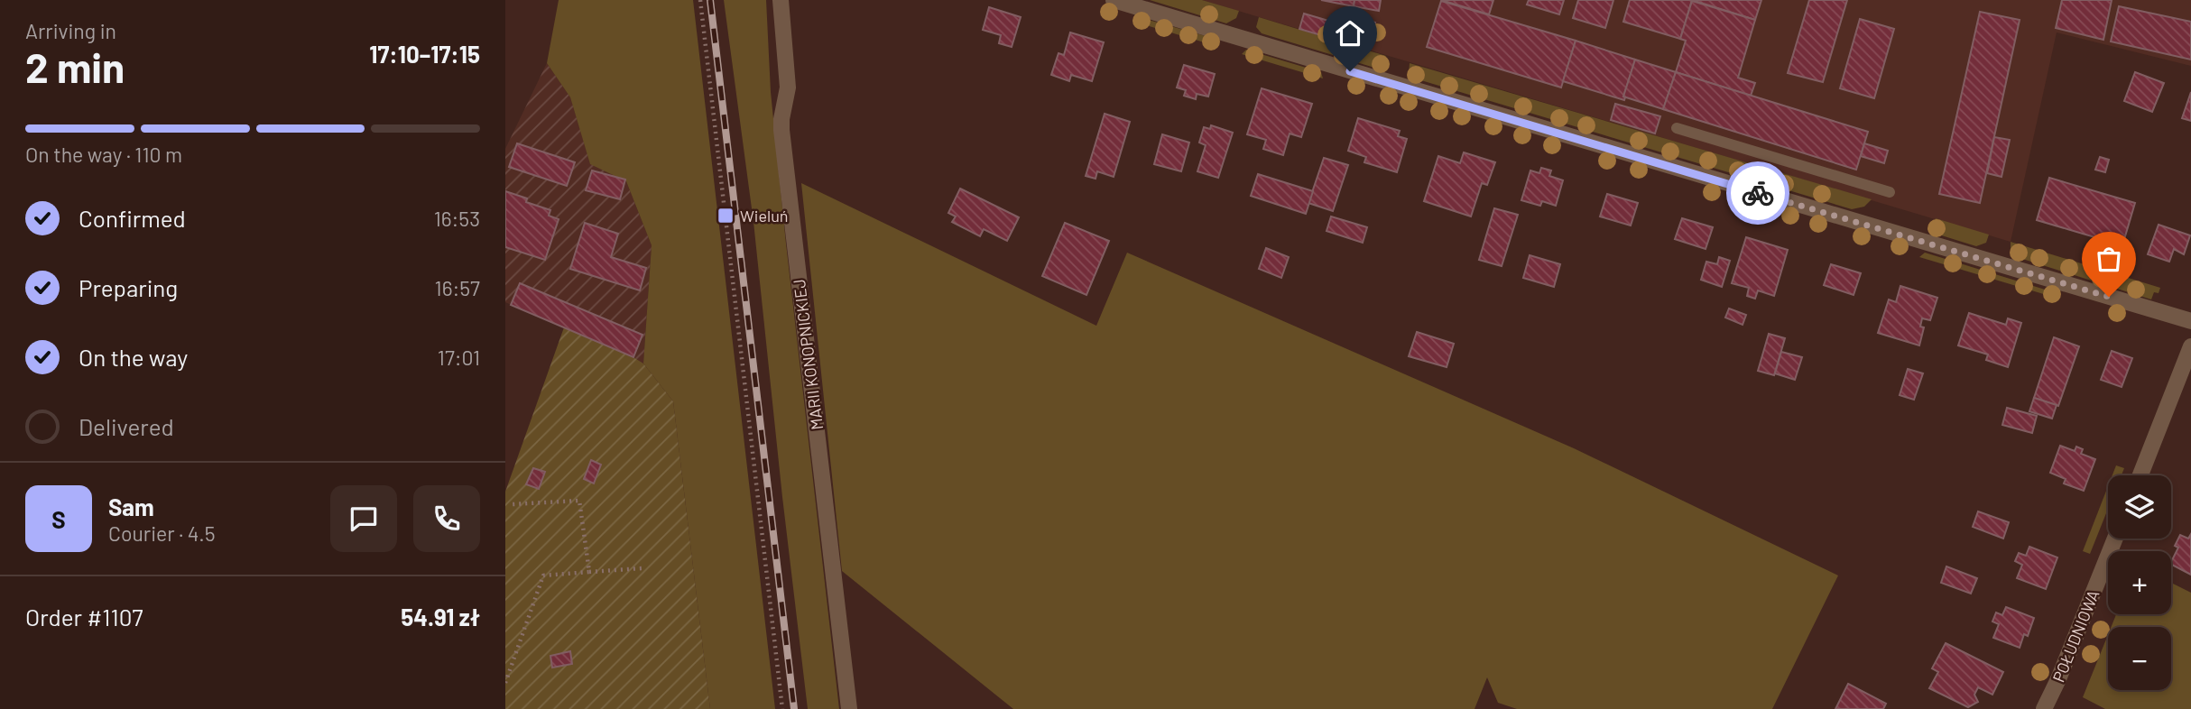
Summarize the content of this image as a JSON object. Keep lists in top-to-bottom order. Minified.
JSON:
{"streets":{"street":["MARII KONOPNICKIEJ","POŁUDNIOWA"]},"places":{"transit":["Wieluń"]},"page":{"heading":["2 min","Arriving in","17:10–17:15"],"panel":["Sam","Courier · 4.5","Order #1107","54.91 zł"],"bar":"On the way · 110 m","list":[["Confirmed","16:53"],["Preparing","16:57"],["On the way","17:01"],"Delivered"],"map_buttons":["+","−"],"round":"S"}}
